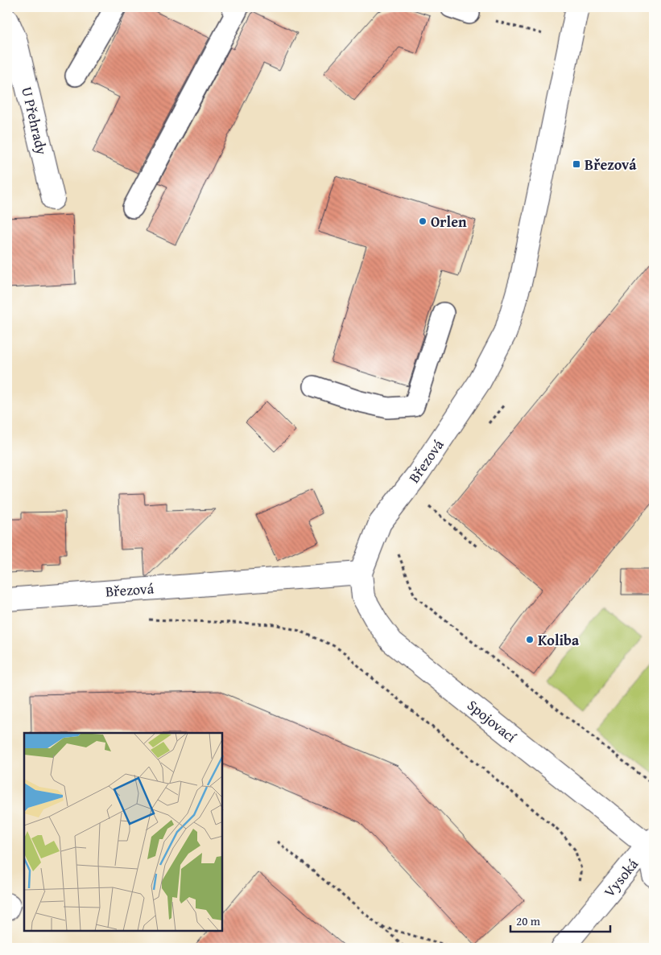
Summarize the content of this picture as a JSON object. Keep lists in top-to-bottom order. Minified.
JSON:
{"streets":{"street":["U Přehrady","Březová","Spojovací","Vysoká"]},"crossings":[["Březová","Spojovací"],["Spojovací","Vysoká"]],"places":{"transit":["Březová"],"other":["Orlen","Koliba"]},"scale_bar":"20 m"}
